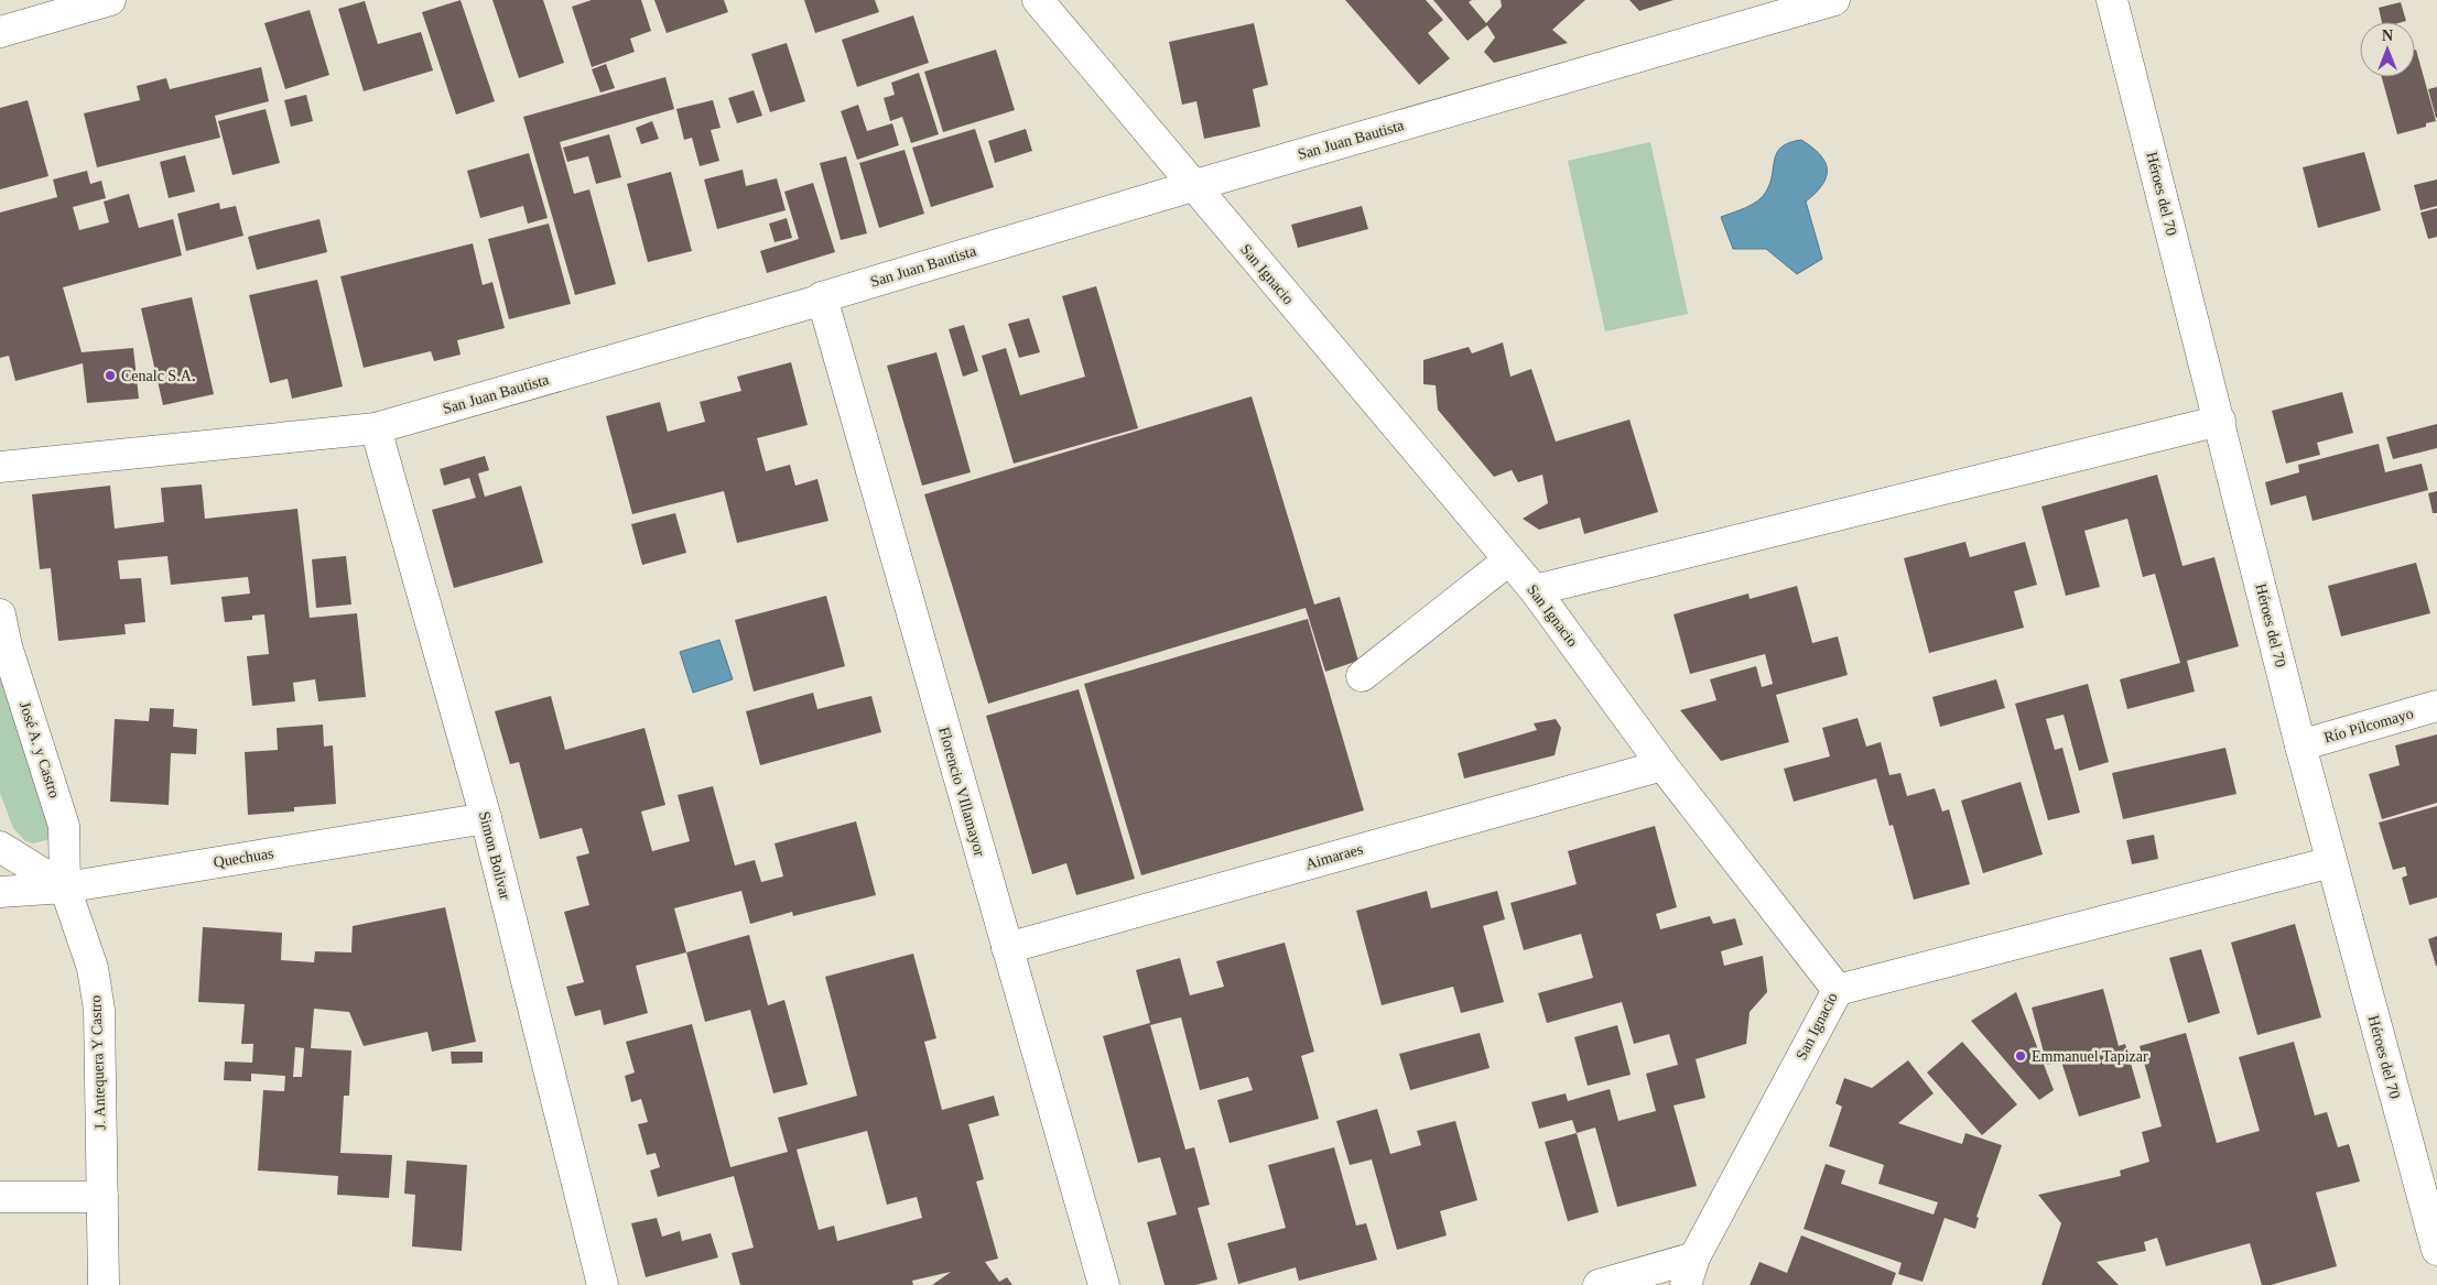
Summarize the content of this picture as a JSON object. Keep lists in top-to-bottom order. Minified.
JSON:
{"streets":{"street":["San Juan Bautista","Héroes del 70","San Ignacio","Río Pilcomayo","José A. y Castro","Florencio VIllamayor","Simon Bolivar","Aimaraes","Quechuas","J. Antequera Y Castro"]},"crossings":[["San Juan Bautista","San Ignacio"],["San Juan Bautista","Florencio VIllamayor"],["San Juan Bautista","Simon Bolivar"],["Héroes del 70","Río Pilcomayo"],["San Ignacio","Aimaraes"],["José A. y Castro","Quechuas"],["José A. y Castro","J. Antequera Y Castro"],["Florencio VIllamayor","Aimaraes"],["Simon Bolivar","Quechuas"],["Quechuas","J. Antequera Y Castro"]],"places":["Cenalc S.A.","Emmanuel Tapizar"],"north":"top"}
